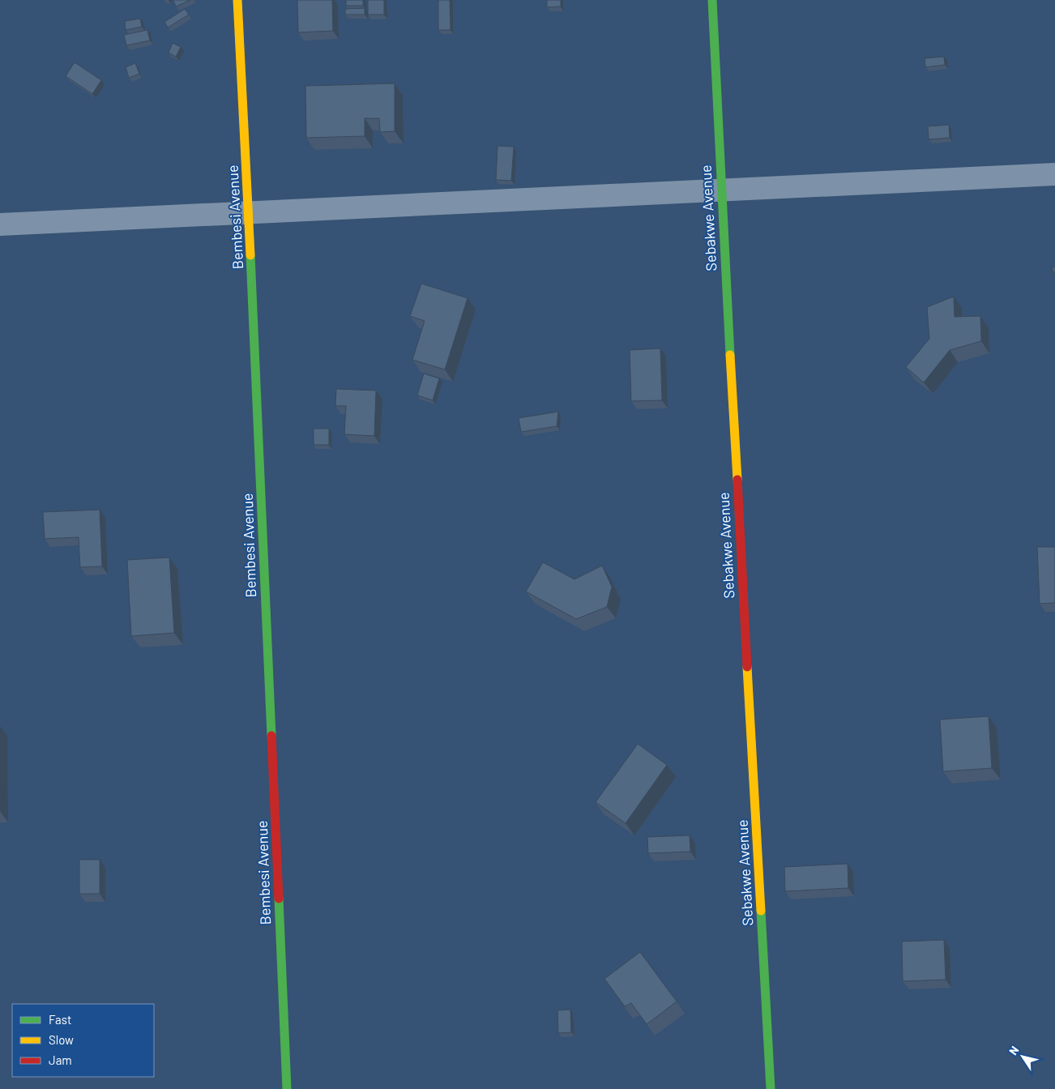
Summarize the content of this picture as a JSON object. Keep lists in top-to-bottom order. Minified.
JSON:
{"streets":{"street":["Bembesi Avenue","Sebakwe Avenue"]},"legend":["Fast","Slow","Jam"],"north":"top left"}
